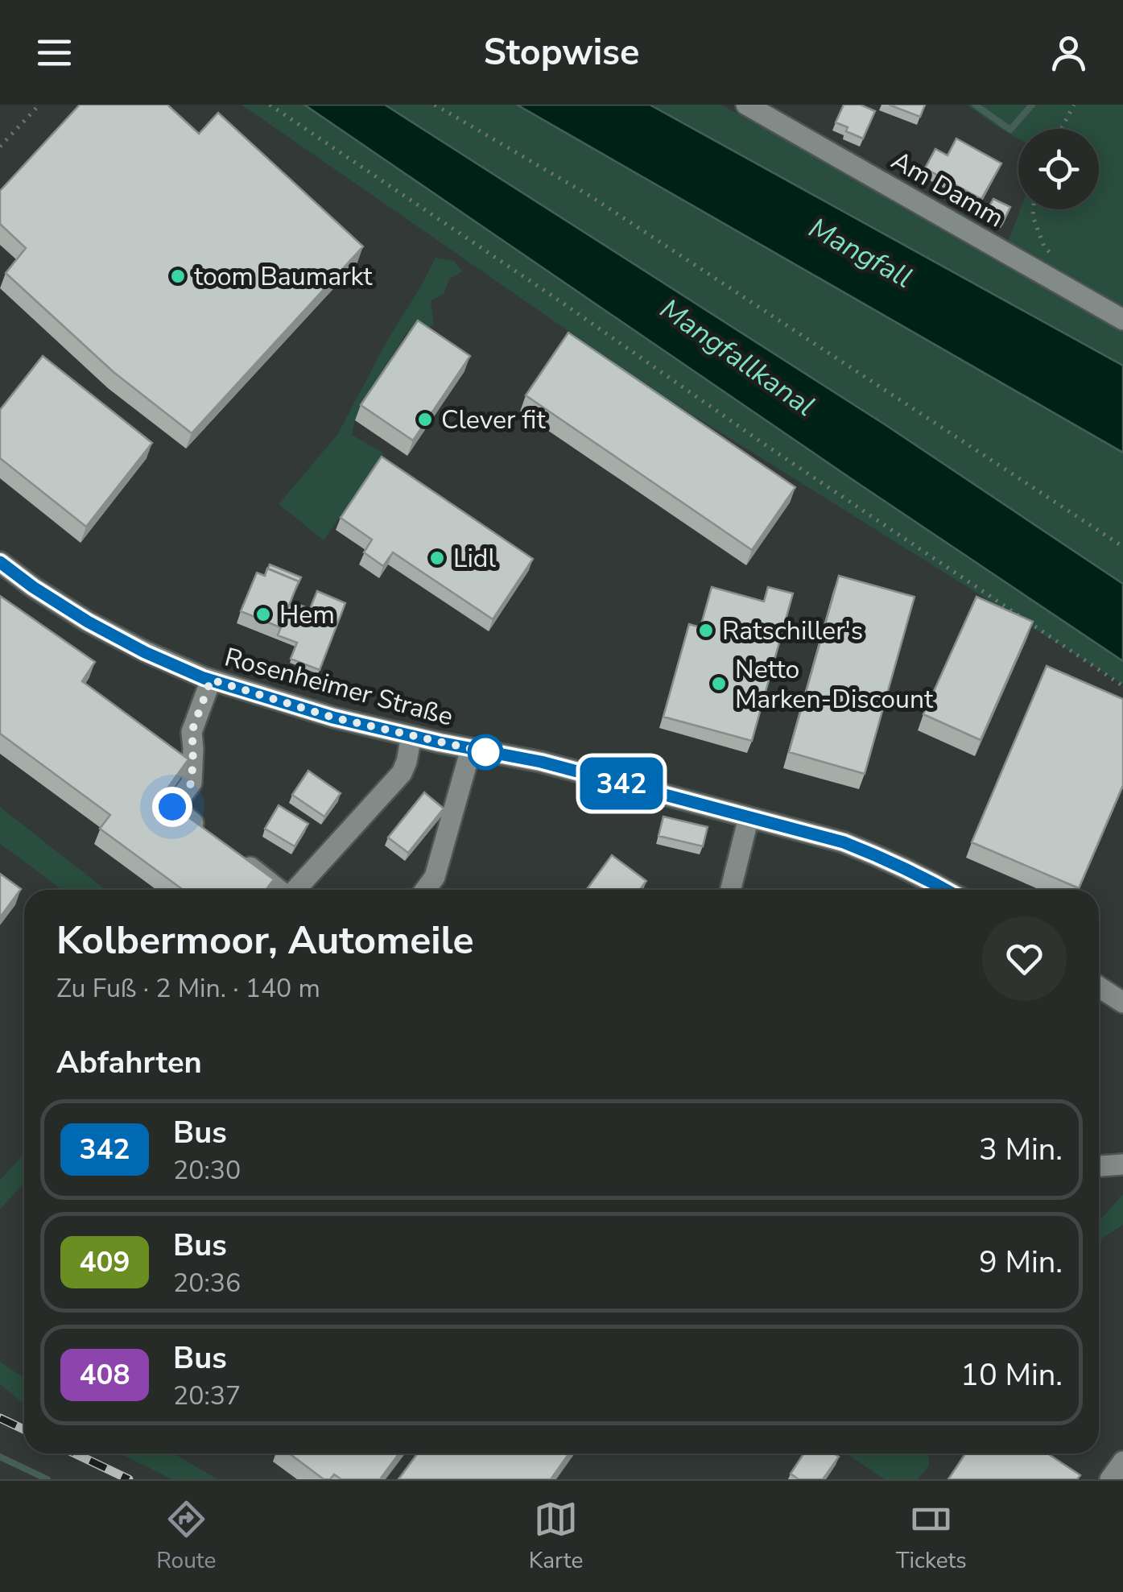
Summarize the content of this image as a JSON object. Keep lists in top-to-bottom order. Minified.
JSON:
{"streets":{"street":["Am Damm","Rosenheimer Straße"]},"water":["Mangfall","Mangfallkanal"],"places":["toom Baumarkt","Clever fit","Lidl","Hem","Ratschiller's","Netto Marken-Discount"],"lines":["bus line 342"],"page":{"header":"Stopwise","on_map":"342","heading":[["Kolbermoor, Automeile","Zu Fuß · 2 Min. · 140 m"],"Abfahrten"],"list":[{"mark":"342","name":"Bus","note":"20:30","value":"3 Min."},{"mark":"409","name":"Bus","note":"20:36","value":"9 Min."},{"mark":"408","name":"Bus","note":"20:37","value":"10 Min."}],"tabs":["Route","Karte","Tickets"]}}
